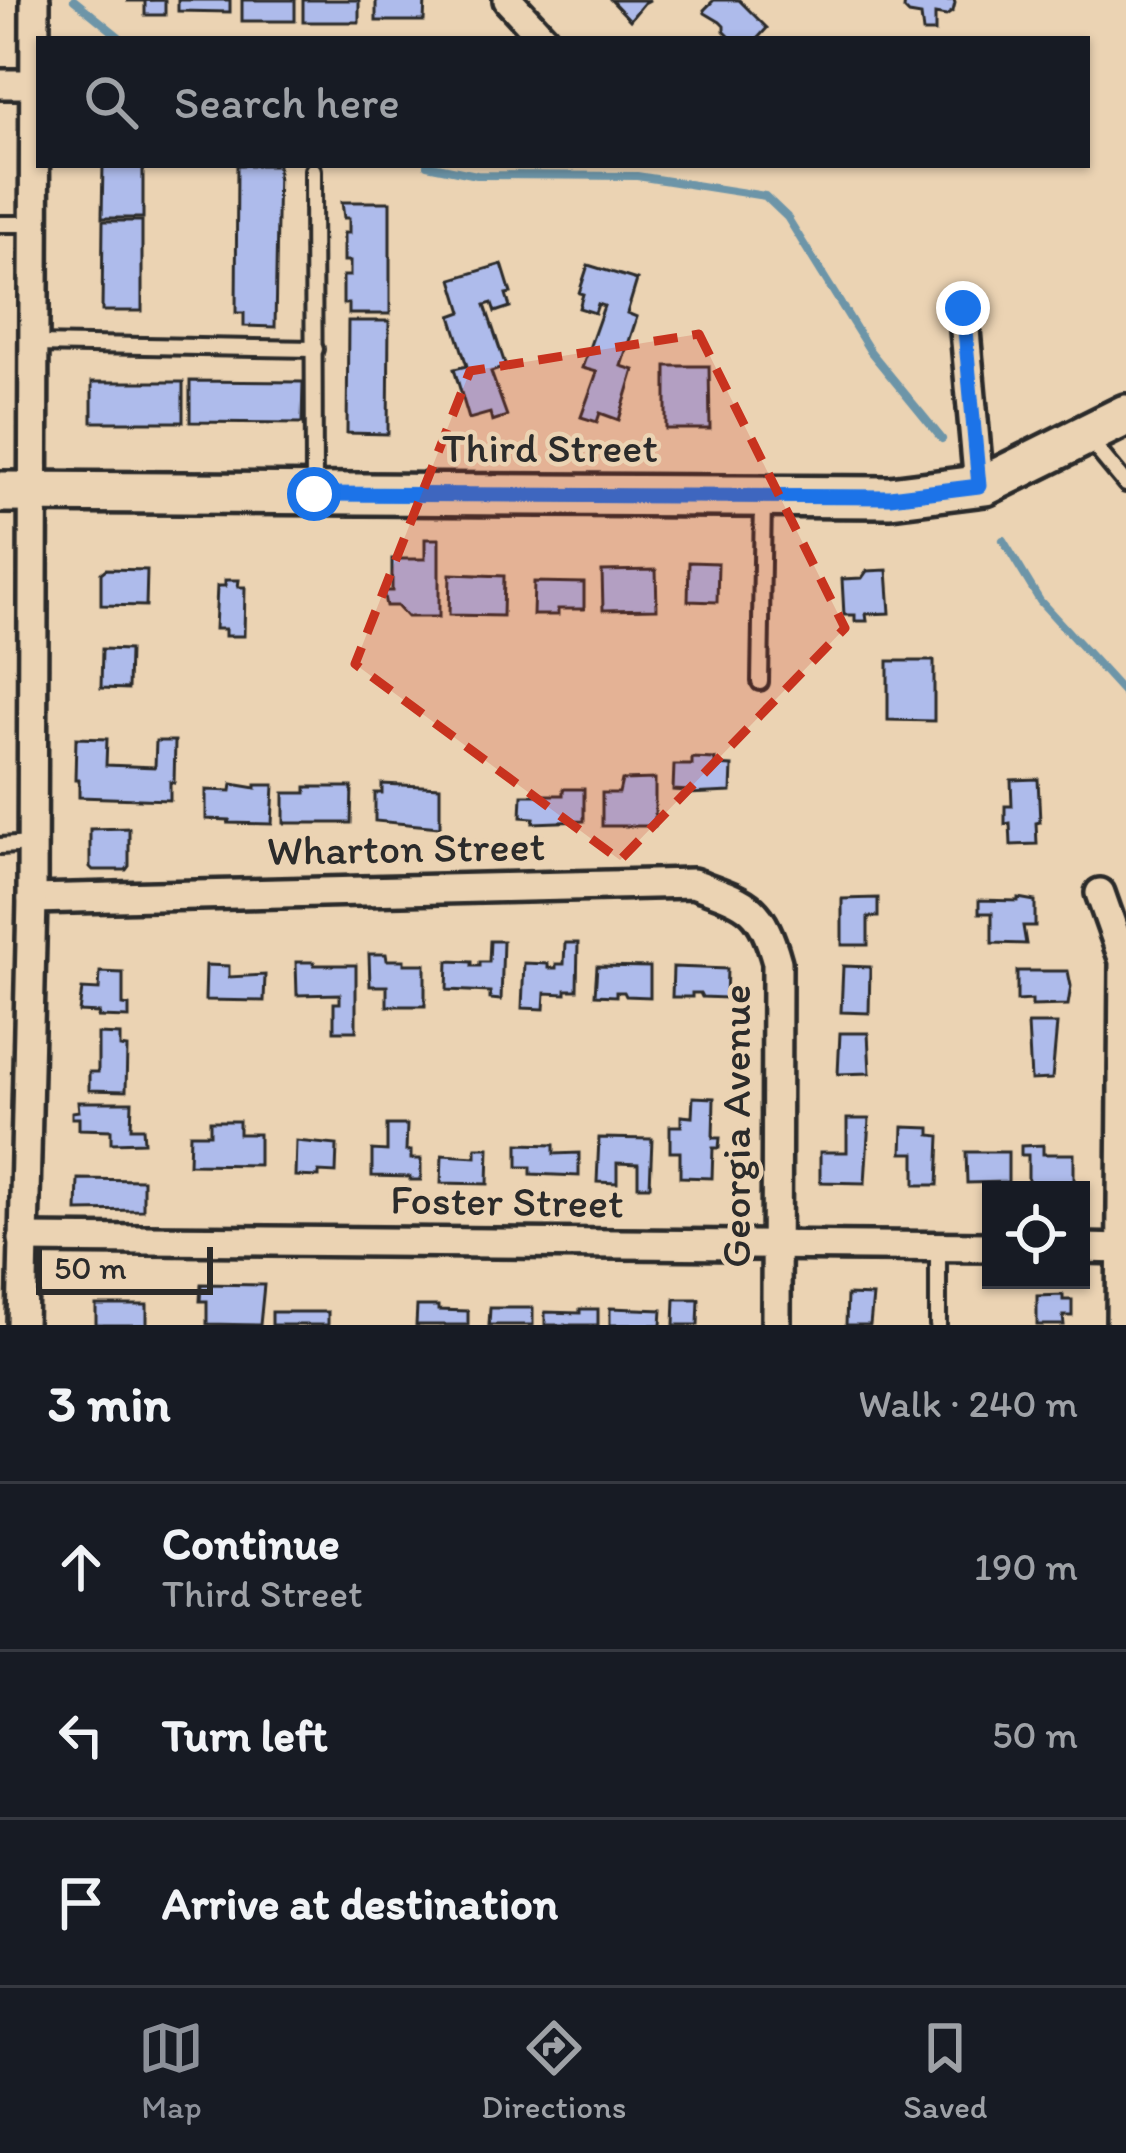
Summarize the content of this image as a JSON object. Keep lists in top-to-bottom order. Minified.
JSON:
{"streets":{"street":["Third Street","Wharton Street","Georgia Avenue","Foster Street"]},"crossings":[["Wharton Street","Georgia Avenue"],["Georgia Avenue","Foster Street"]],"scale_bar":"50 m","page":{"search":"Search here","scale":"50 m","heading":["3 min","Walk · 240 m"],"list":[["Continue","Third Street","190 m"],["Turn left","50 m"],"Arrive at destination"],"nav":["Map","Directions","Saved"]}}
